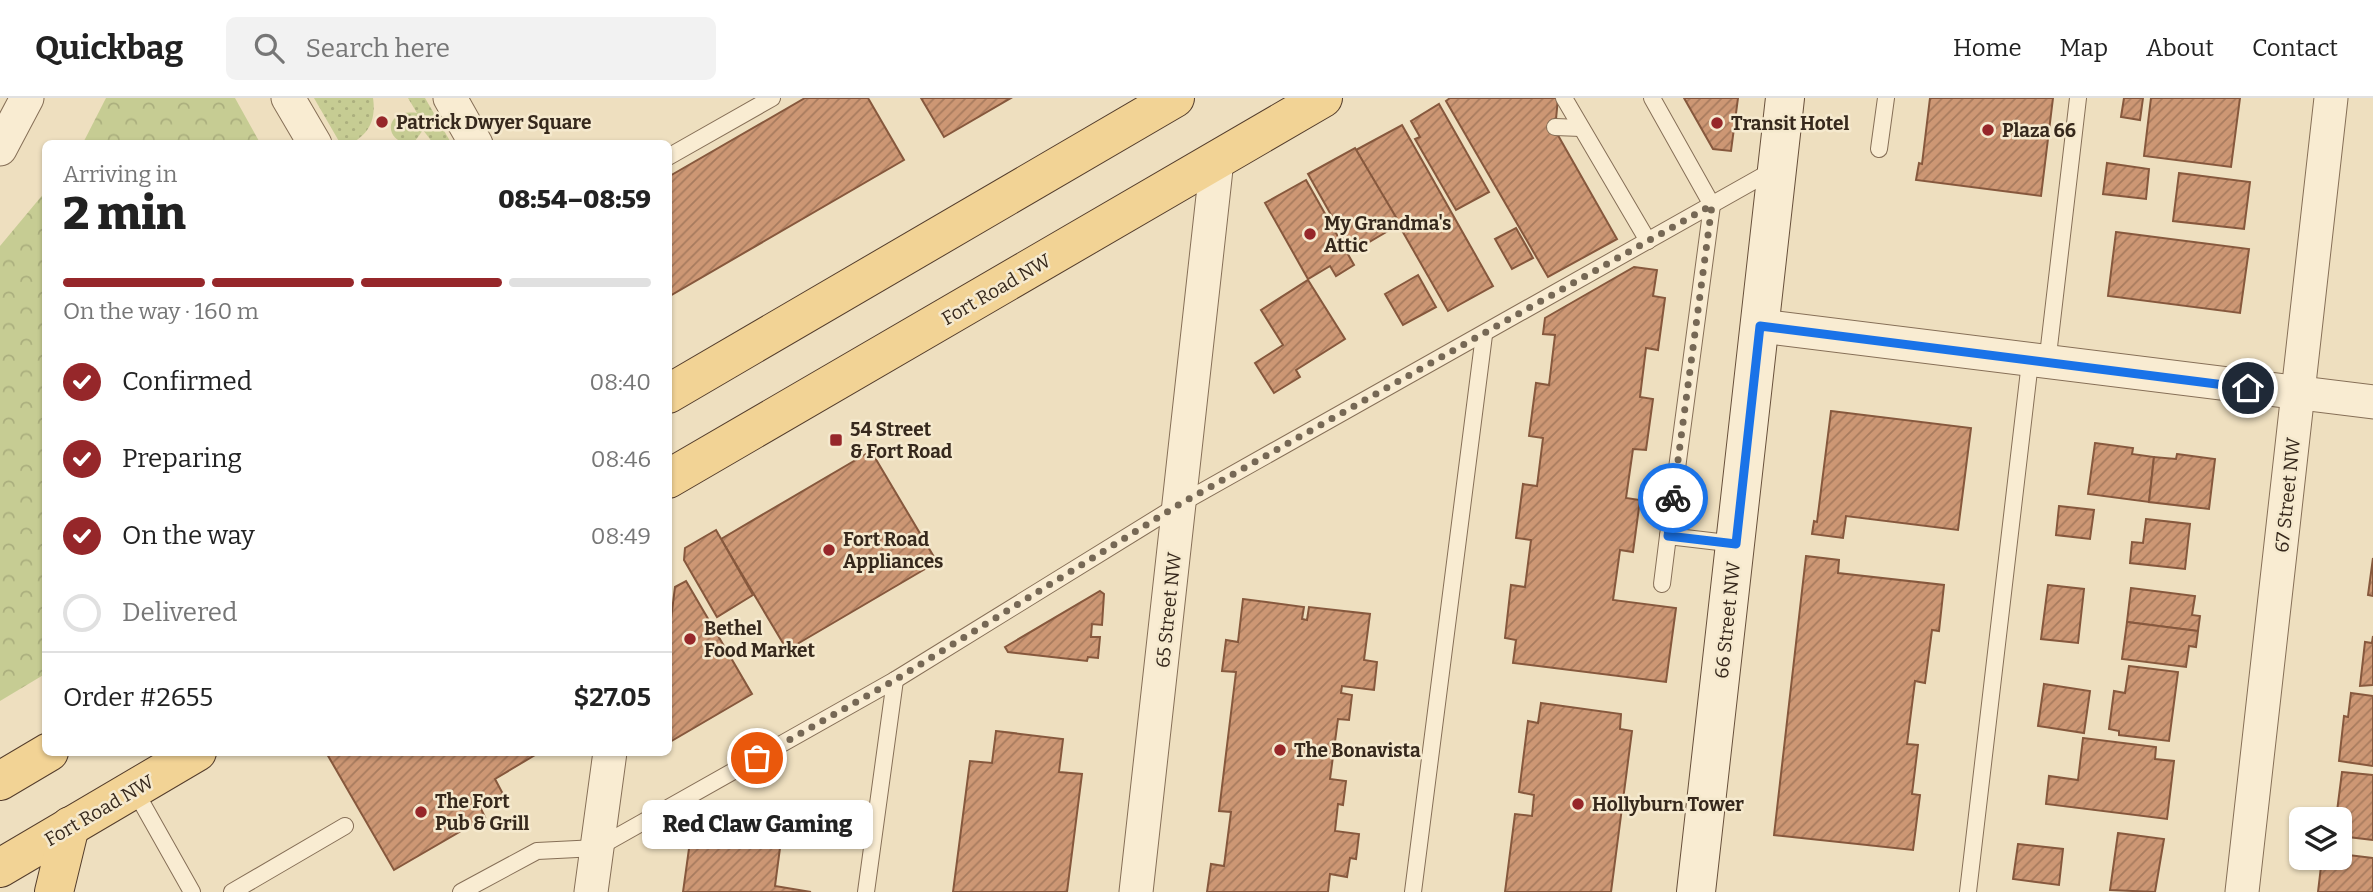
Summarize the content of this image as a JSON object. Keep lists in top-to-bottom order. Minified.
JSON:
{"streets":{"main road":["Fort Road NW","66 Street NW"],"street":["67 Street NW","65 Street NW"]},"crossings":[["Fort Road NW","65 Street NW"]],"places":{"other":["Patrick Dwyer Square","Transit Hotel","Plaza 66","My Grandma's Attic","Fort Road Appliances","Bethel Food Market","The Bonavista","Red Claw Gaming","Hollyburn Tower","The Fort Pub & Grill"],"transit":["54 Street & Fort Road"]},"page":{"header":"Quickbag","search":"Search here","nav":["Home","Map","About","Contact"],"heading":["2 min","Arriving in","08:54–08:59"],"panel":["Order #2655","$27.05"],"bar":"On the way · 160 m","list":[["Confirmed","08:40"],["Preparing","08:46"],["On the way","08:49"],"Delivered"],"bubble":"Red Claw Gaming"}}
